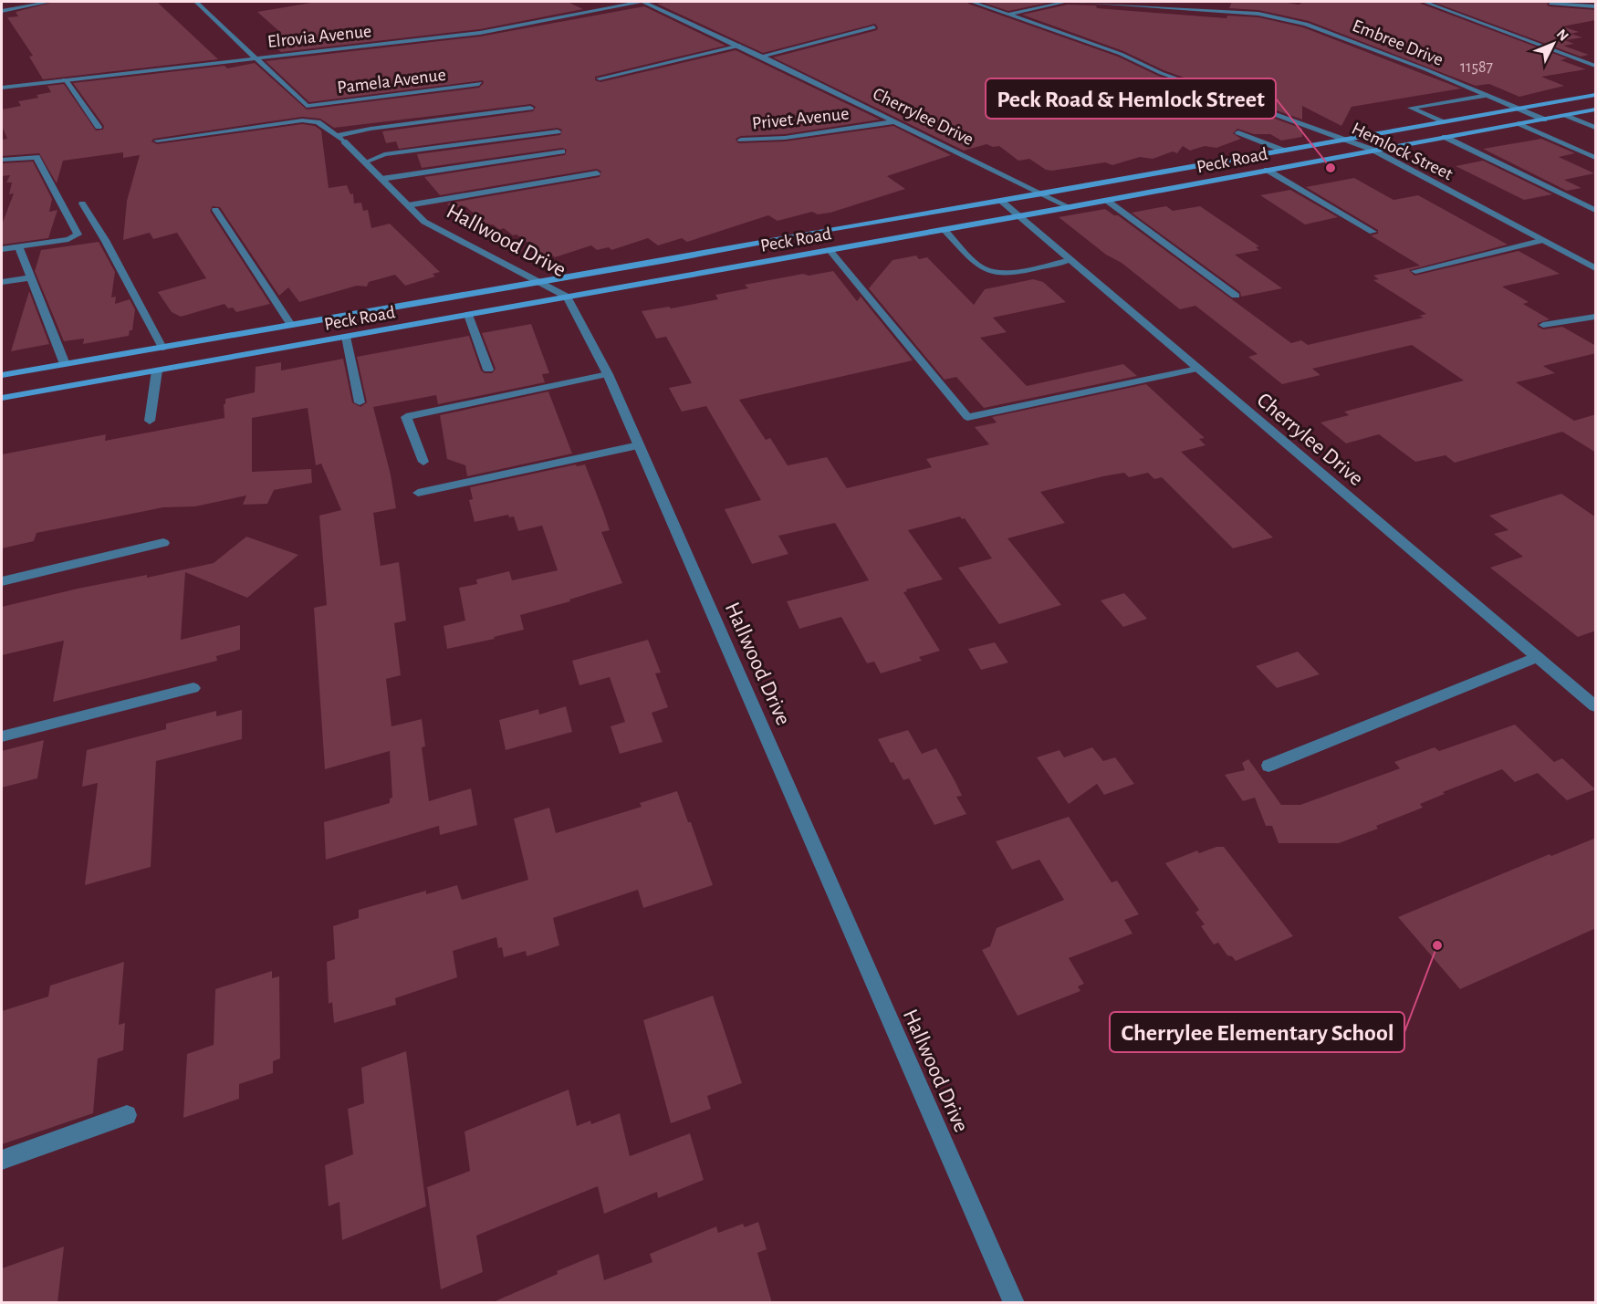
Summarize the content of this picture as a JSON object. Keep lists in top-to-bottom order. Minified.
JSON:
{"streets":{"main road":["Peck Road"],"street":["Elrovia Avenue","Embree Drive","Pamela Avenue","Cherrylee Drive","Privet Avenue","Hemlock Street","Hallwood Drive"]},"crossings":[["Elrovia Avenue","Pamela Avenue"],["Elrovia Avenue","Cherrylee Drive"],["Embree Drive","Peck Road"],["Cherrylee Drive","Privet Avenue"],["Cherrylee Drive","Peck Road"],["Hemlock Street","Peck Road"],["Peck Road","Hallwood Drive"]],"places":["Peck Road & Hemlock Street","Cherrylee Elementary School"],"house_numbers":["11587"],"north":"top right"}
